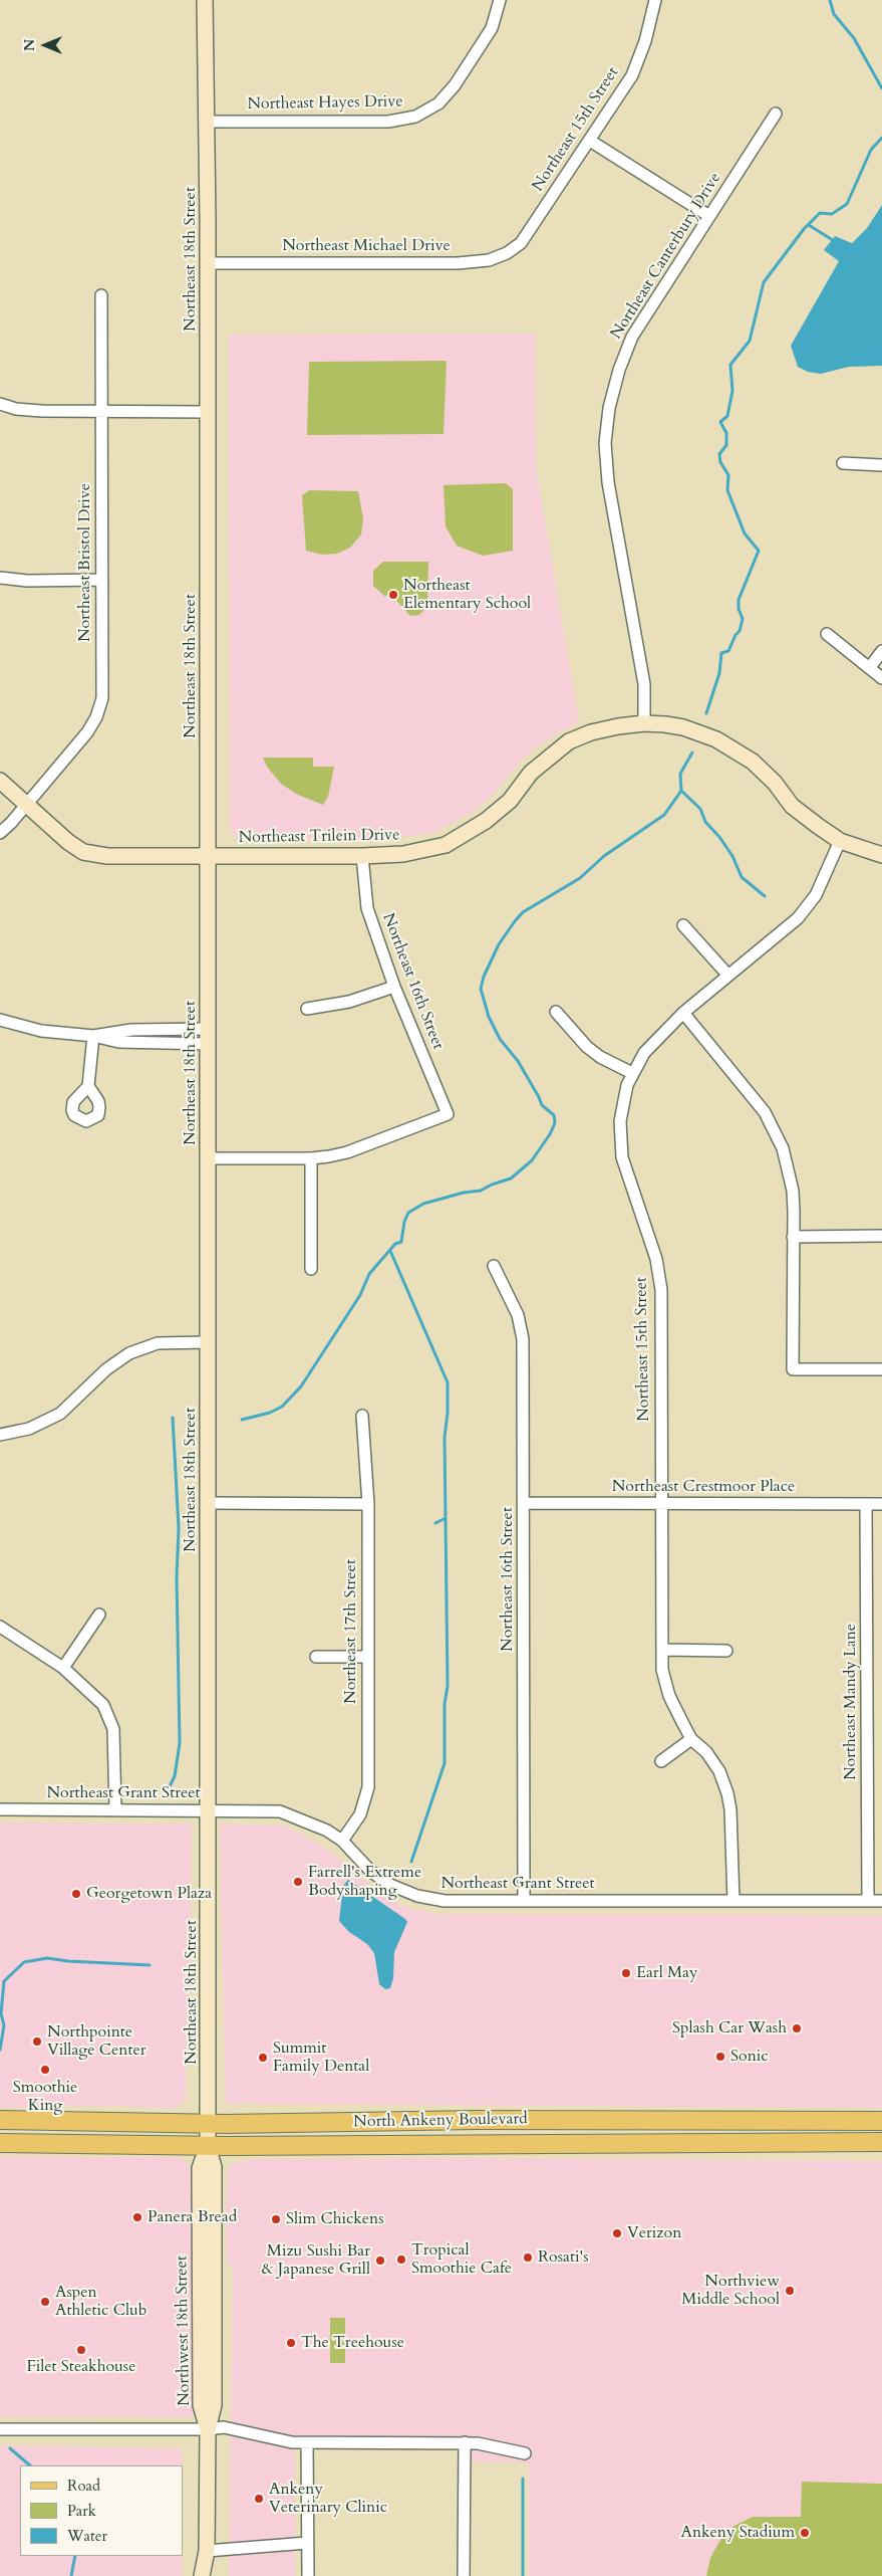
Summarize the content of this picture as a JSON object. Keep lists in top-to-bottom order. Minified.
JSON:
{"streets":{"main road":["Northeast 18th Street","Northeast Trilein Drive","North Ankeny Boulevard","Northwest 18th Street"],"street":["Northeast Hayes Drive","Northeast 15th Street","Northeast Michael Drive","Northeast Canterbury Drive","Northeast Bristol Drive","Northeast 16th Street","Northeast Crestmoor Place","Northeast 17th Street","Northeast Mandy Lane","Northeast Grant Street"]},"crossings":[["Northeast Hayes Drive","Northeast 18th Street"],["Northeast 15th Street","Northeast Michael Drive"],["Northeast 15th Street","Northeast Trilein Drive"],["Northeast 15th Street","Northeast Crestmoor Place"],["Northeast 15th Street","Northeast Grant Street"],["Northeast Michael Drive","Northeast 18th Street"],["Northeast Canterbury Drive","Northeast Trilein Drive"],["Northeast 18th Street","Northeast Trilein Drive"],["Northeast 18th Street","Northeast Grant Street"],["Northeast 18th Street","North Ankeny Boulevard"],["Northeast 18th Street","Northwest 18th Street"],["Northeast Bristol Drive","Northeast Trilein Drive"],["Northeast Trilein Drive","Northeast 16th Street"],["Northeast 16th Street","Northeast Crestmoor Place"],["Northeast 16th Street","Northeast Grant Street"],["Northeast Crestmoor Place","Northeast Mandy Lane"],["Northeast 17th Street","Northeast Grant Street"],["Northeast Mandy Lane","Northeast Grant Street"],["North Ankeny Boulevard","Northwest 18th Street"]],"places":["Northeast Elementary School","Farrell's Extreme Bodyshaping","Georgetown Plaza","Earl May","Splash Car Wash","Northpointe Village Center","Sonic","Summit Family Dental","Smoothie King","Panera Bread","Slim Chickens","Verizon","Rosati's","Tropical Smoothie Cafe","Mizu Sushi Bar & Japanese Grill","Northview Middle School","Aspen Athletic Club","The Treehouse","Filet Steakhouse","Ankeny Veterinary Clinic","Ankeny Stadium"],"legend":["Road","Park","Water"],"north":"left"}
